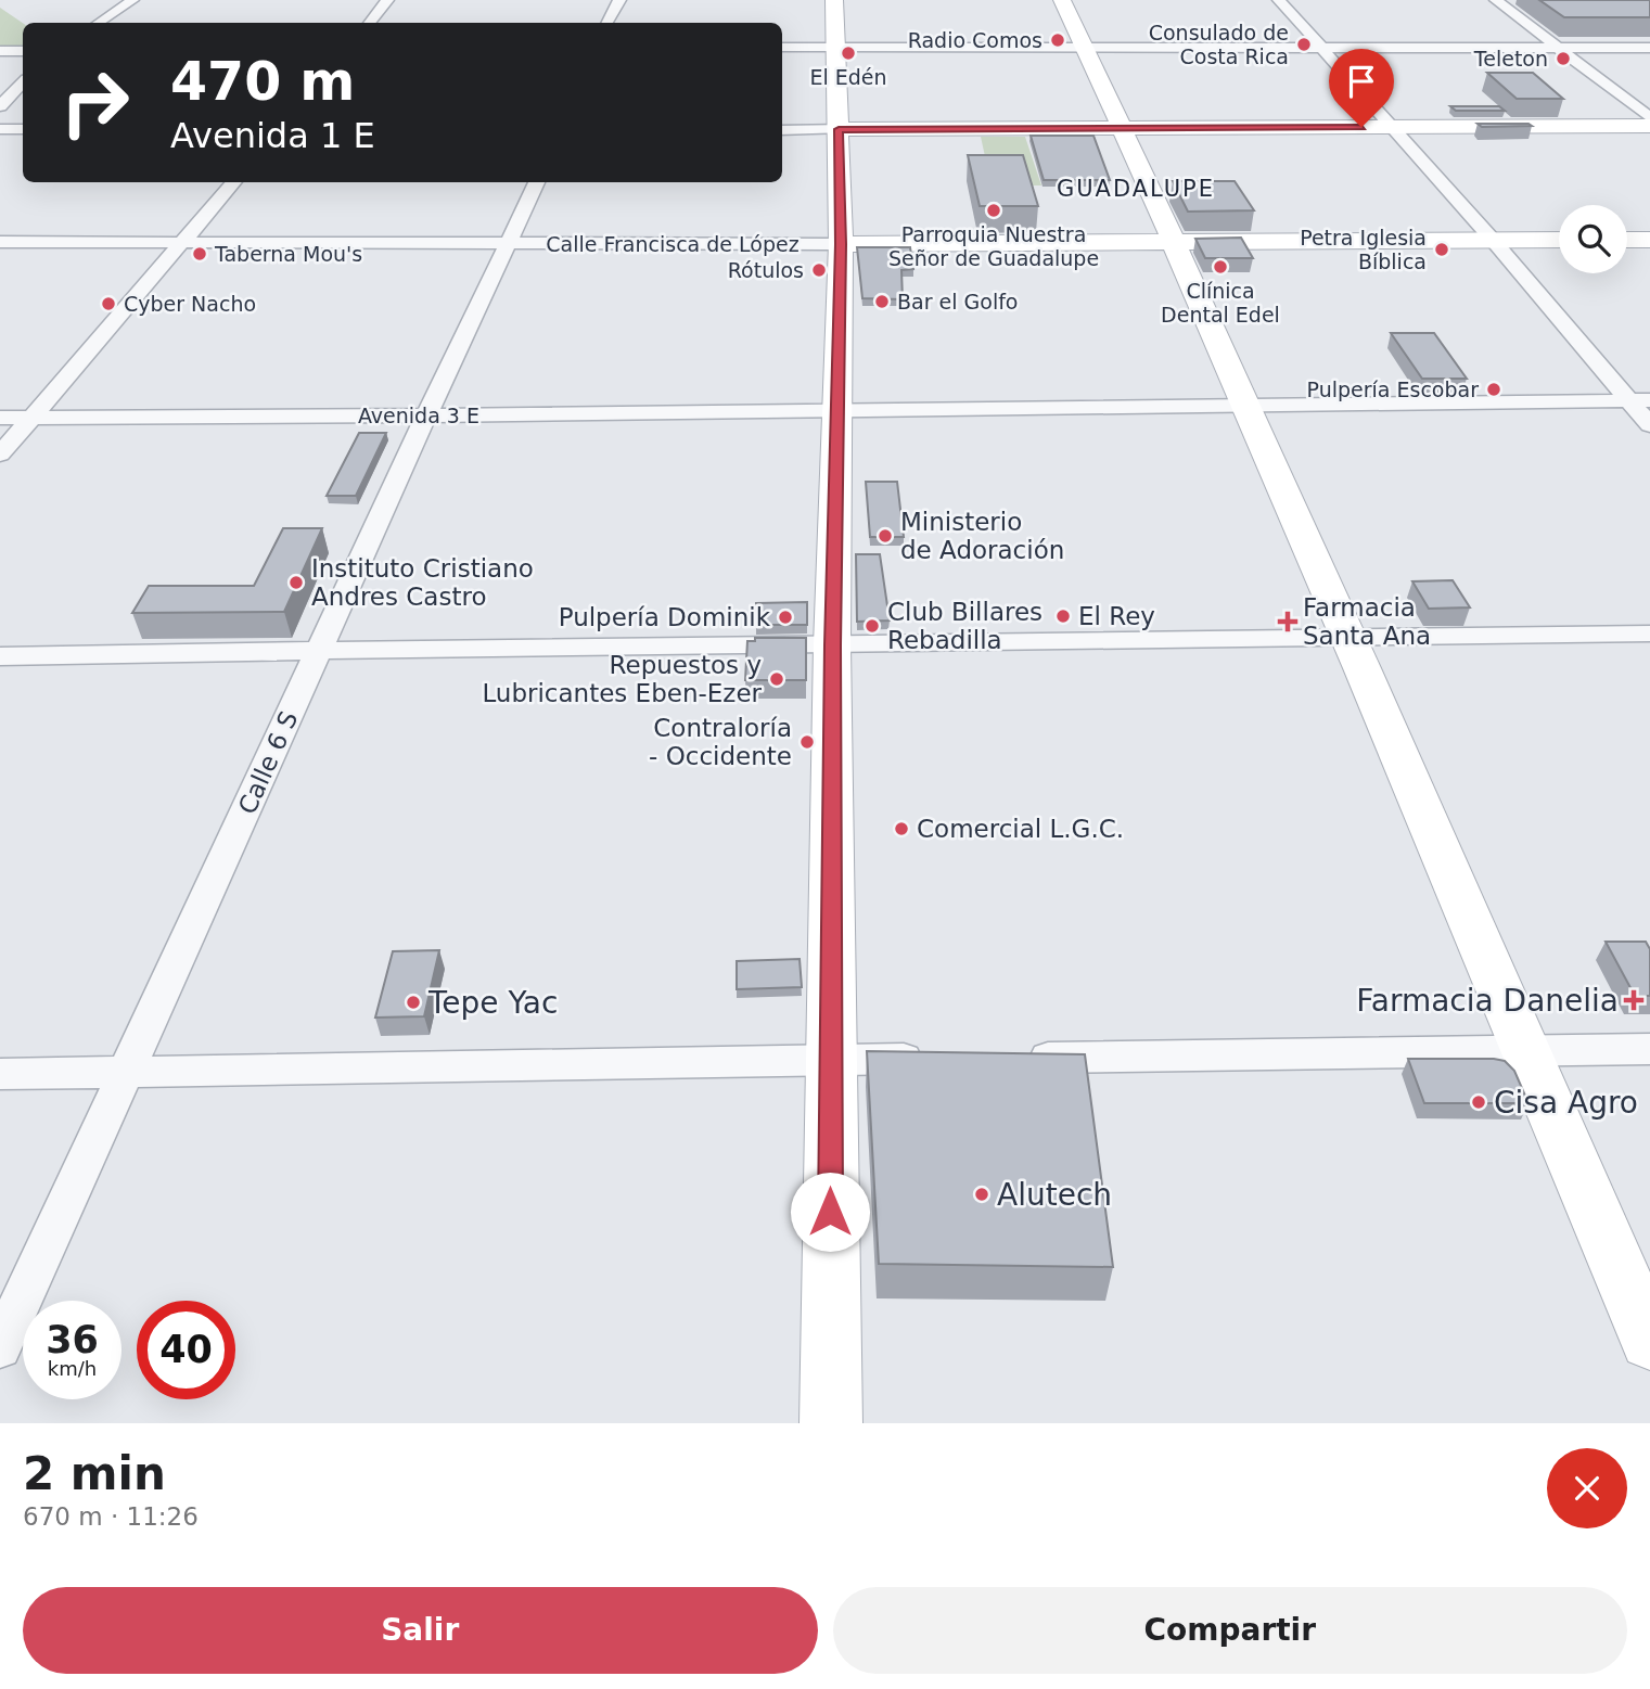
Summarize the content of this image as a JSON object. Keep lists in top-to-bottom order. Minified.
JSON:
{"streets":{"street":["Calle Francisca de López","Avenida 3 E","Calle 6 S"]},"crossings":[["Calle Francisca de López","Calle 6 S"],["Avenida 3 E","Calle 6 S"]],"districts":["GUADALUPE"],"places":{"other":["Radio Comos","Consulado de Costa Rica","El Edén","Teleton","Parroquia Nuestra Señor de Guadalupe","Petra Iglesia Bíblica","Taberna Mou's","Clínica Dental Edel","Rótulos","Bar el Golfo","Cyber Nacho","Pulpería Escobar","Ministerio de Adoración","Instituto Cristiano Andres Castro","El Rey","Pulpería Dominik","Club Billares Rebadilla","Repuestos y Lubricantes Eben-Ezer","Contraloría - Occidente","Comercial L.G.C.","Tepe Yac","Cisa Agro","Alutech"],"health":["Farmacia Santa Ana","Farmacia Danelia"]},"page":{"turn":["470 m","Avenida 1 E"],"speed":"36 km/h","limit":"40","heading":["2 min","670 m · 11:26"],"buttons":["Salir","Compartir"]}}
